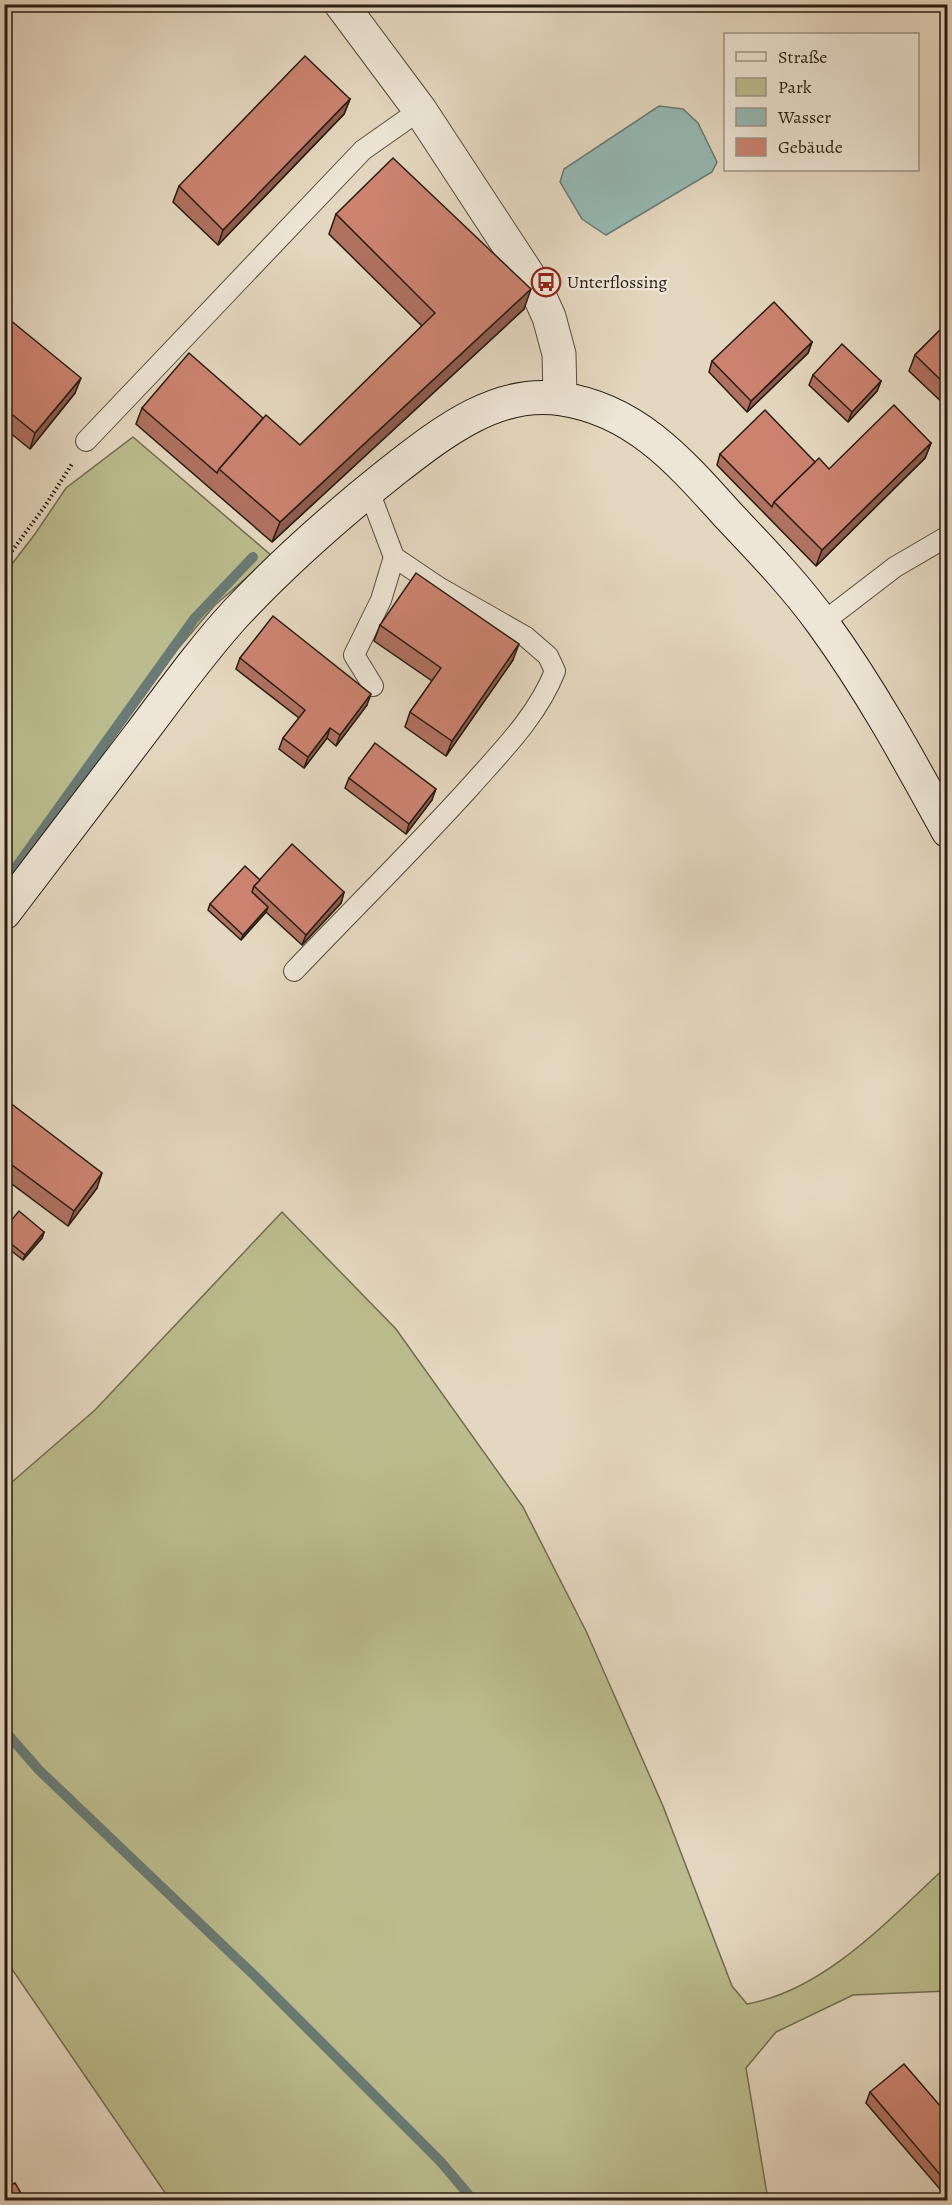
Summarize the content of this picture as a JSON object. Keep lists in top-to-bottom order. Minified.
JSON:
{"places":{"bus stop":["Unterflossing"]},"legend":["Straße","Park","Wasser","Gebäude"]}
